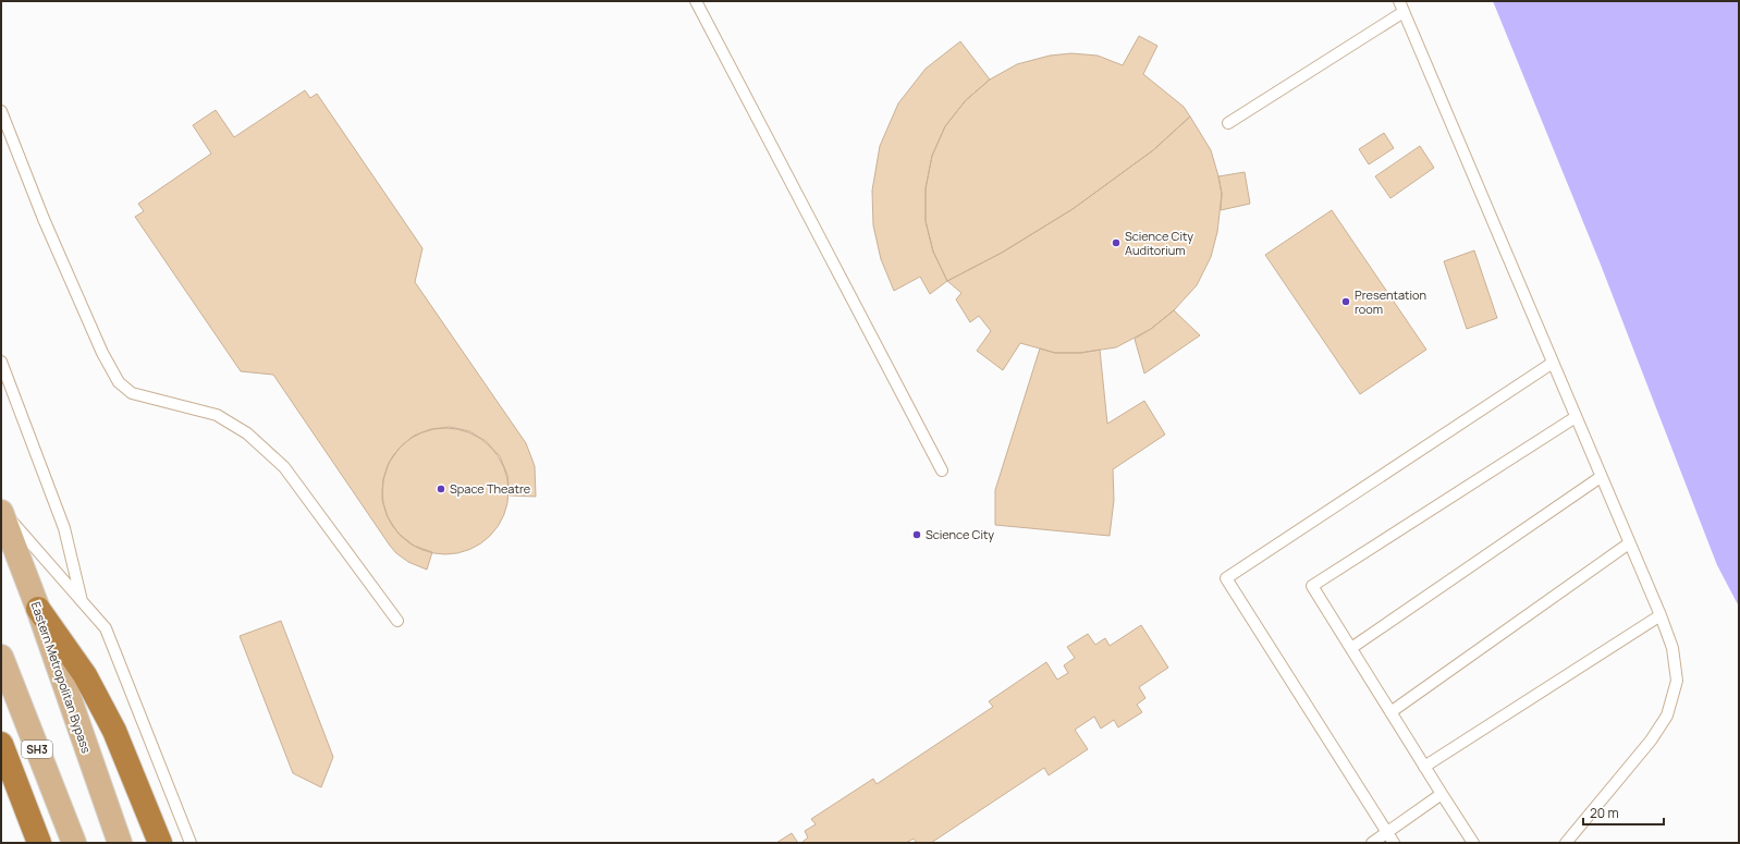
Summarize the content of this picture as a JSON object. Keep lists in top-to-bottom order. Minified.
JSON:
{"streets":{"main road":["Eastern Metropolitan Bypass","SH3"]},"places":["Science City Auditorium","Presentation room","Space Theatre","Science City"],"scale_bar":"20 m"}
